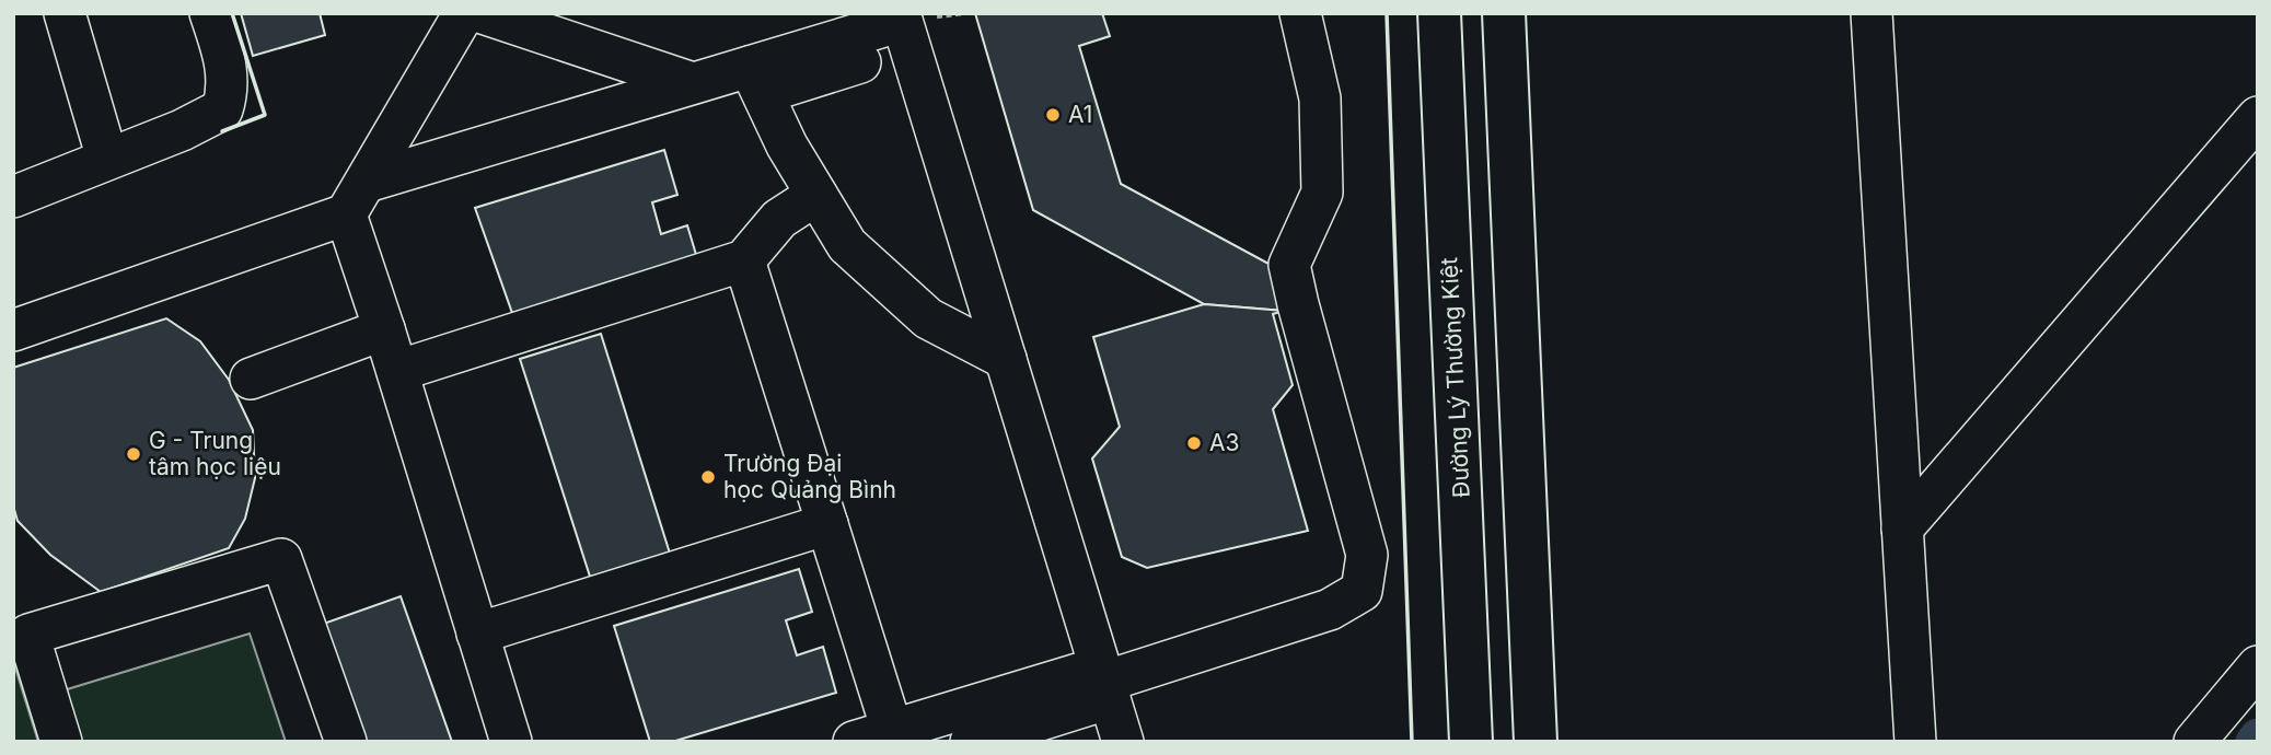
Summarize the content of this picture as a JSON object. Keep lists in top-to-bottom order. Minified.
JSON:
{"streets":{"main road":["Đường Lý Thường Kiệt"]},"places":["A1","A3","G - Trung tâm học liệu","Trường Đại học Quảng Bình"]}
